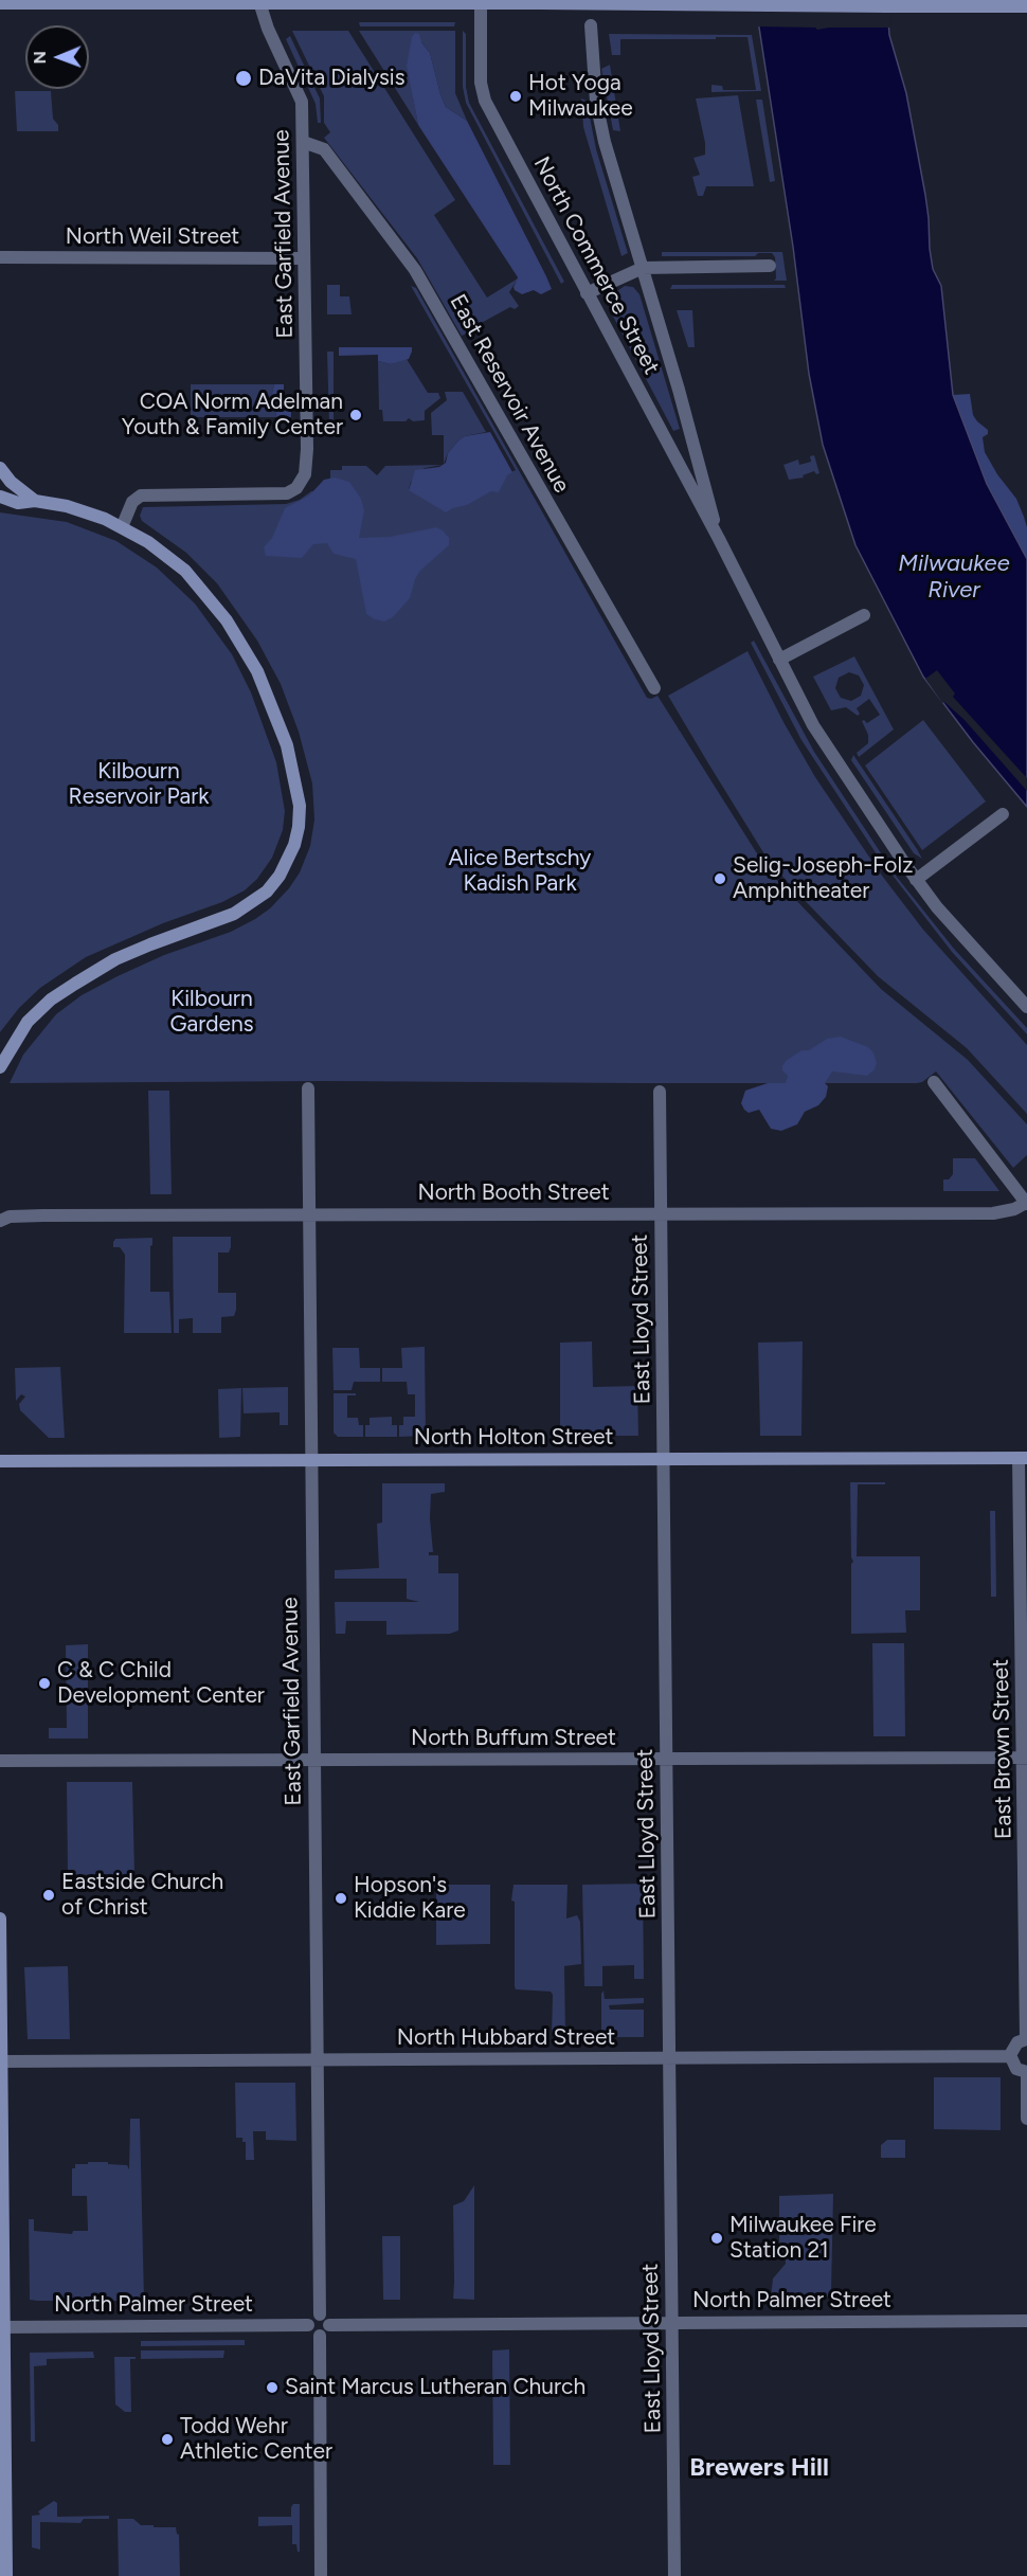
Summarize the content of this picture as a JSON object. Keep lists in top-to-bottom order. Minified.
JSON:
{"streets":{"main road":["North Holton Street"],"street":["East Garfield Avenue","North Weil Street","North Commerce Street","East Reservoir Avenue","North Booth Street","East Lloyd Street","North Buffum Street","East Brown Street","North Hubbard Street","North Palmer Street"]},"crossings":[["East Garfield Avenue","North Weil Street"],["East Garfield Avenue","East Reservoir Avenue"],["East Garfield Avenue","North Booth Street"],["East Garfield Avenue","North Holton Street"],["East Garfield Avenue","North Buffum Street"],["East Garfield Avenue","North Hubbard Street"],["East Garfield Avenue","North Palmer Street"],["North Booth Street","East Lloyd Street"],["East Lloyd Street","North Holton Street"],["East Lloyd Street","North Buffum Street"],["East Lloyd Street","North Hubbard Street"],["East Lloyd Street","North Palmer Street"],["North Holton Street","East Brown Street"],["North Buffum Street","East Brown Street"]],"districts":["Brewers Hill"],"water":["Milwaukee River"],"parks":["Kilbourn Reservoir Park","Alice Bertschy Kadish Park","Kilbourn Gardens"],"places":["DaVita Dialysis","Hot Yoga Milwaukee","COA Norm Adelman Youth & Family Center","Selig-Joseph-Folz Amphitheater","C & C Child Development Center","Eastside Church of Christ","Hopson's Kiddie Kare","Milwaukee Fire Station 21","Saint Marcus Lutheran Church","Todd Wehr Athletic Center"],"north":"left"}
